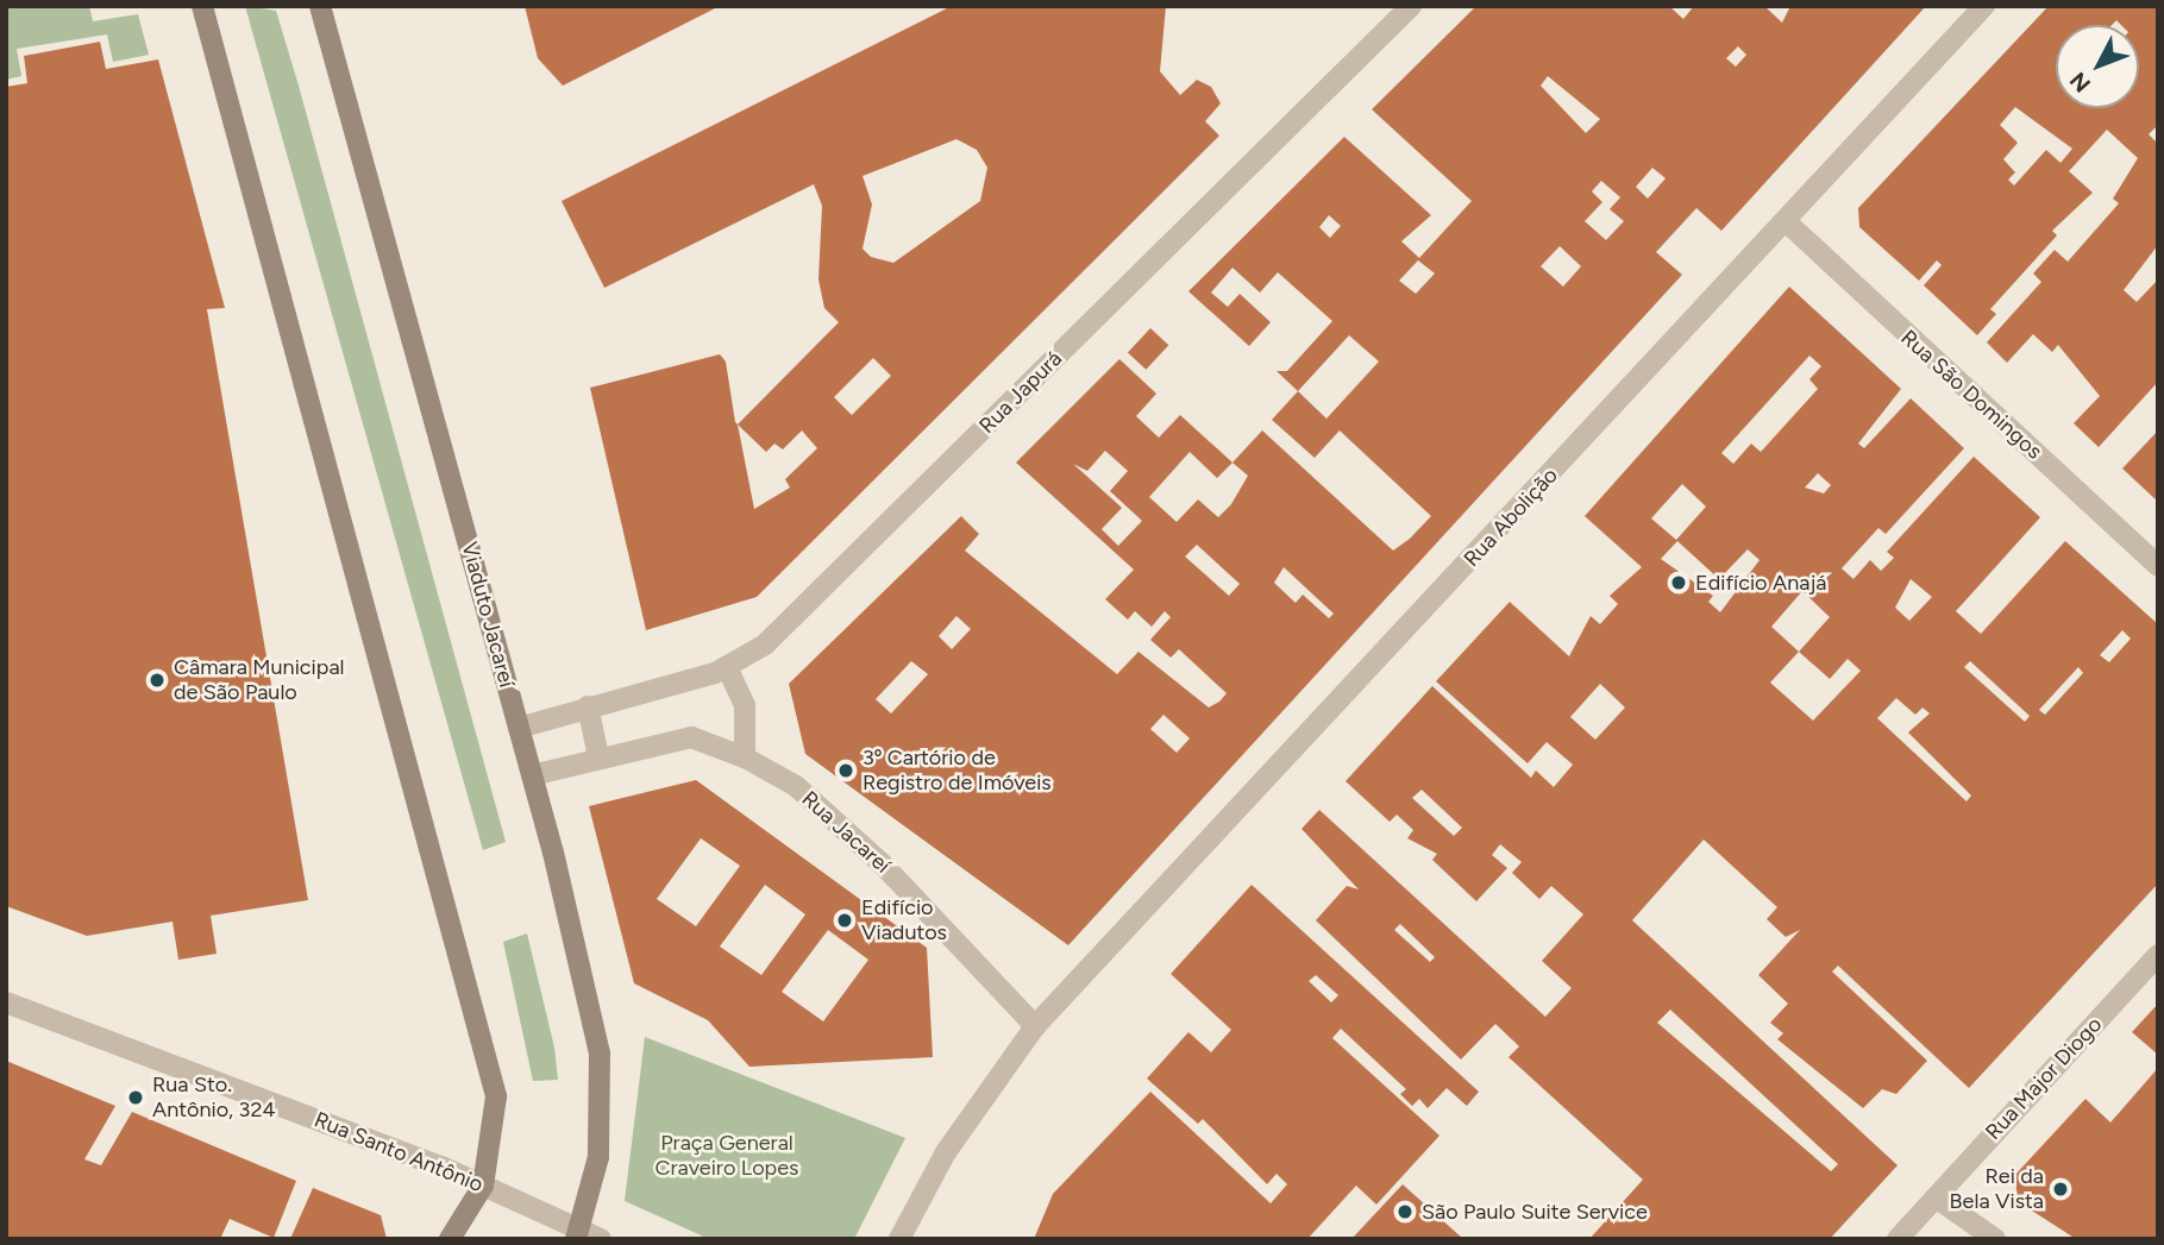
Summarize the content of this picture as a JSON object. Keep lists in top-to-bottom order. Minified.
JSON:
{"streets":{"main road":["Viaduto Jacareí"],"street":["Rua Japurá","Rua São Domingos","Rua Abolição","Rua Jacareí","Rua Major Diogo","Rua Santo Antônio"]},"crossings":[["Rua Japurá","Viaduto Jacareí"],["Rua São Domingos","Rua Abolição"],["Rua Abolição","Rua Jacareí"],["Viaduto Jacareí","Rua Santo Antônio"]],"parks":["Praça General Craveiro Lopes"],"places":["Edifício Anajá","Câmara Municipal de São Paulo","3º Cartório de Registro de Imóveis","Edifício Viadutos","Rua Sto. Antônio, 324","Rei da Bela Vista","São Paulo Suite Service"],"north":"bottom left"}
